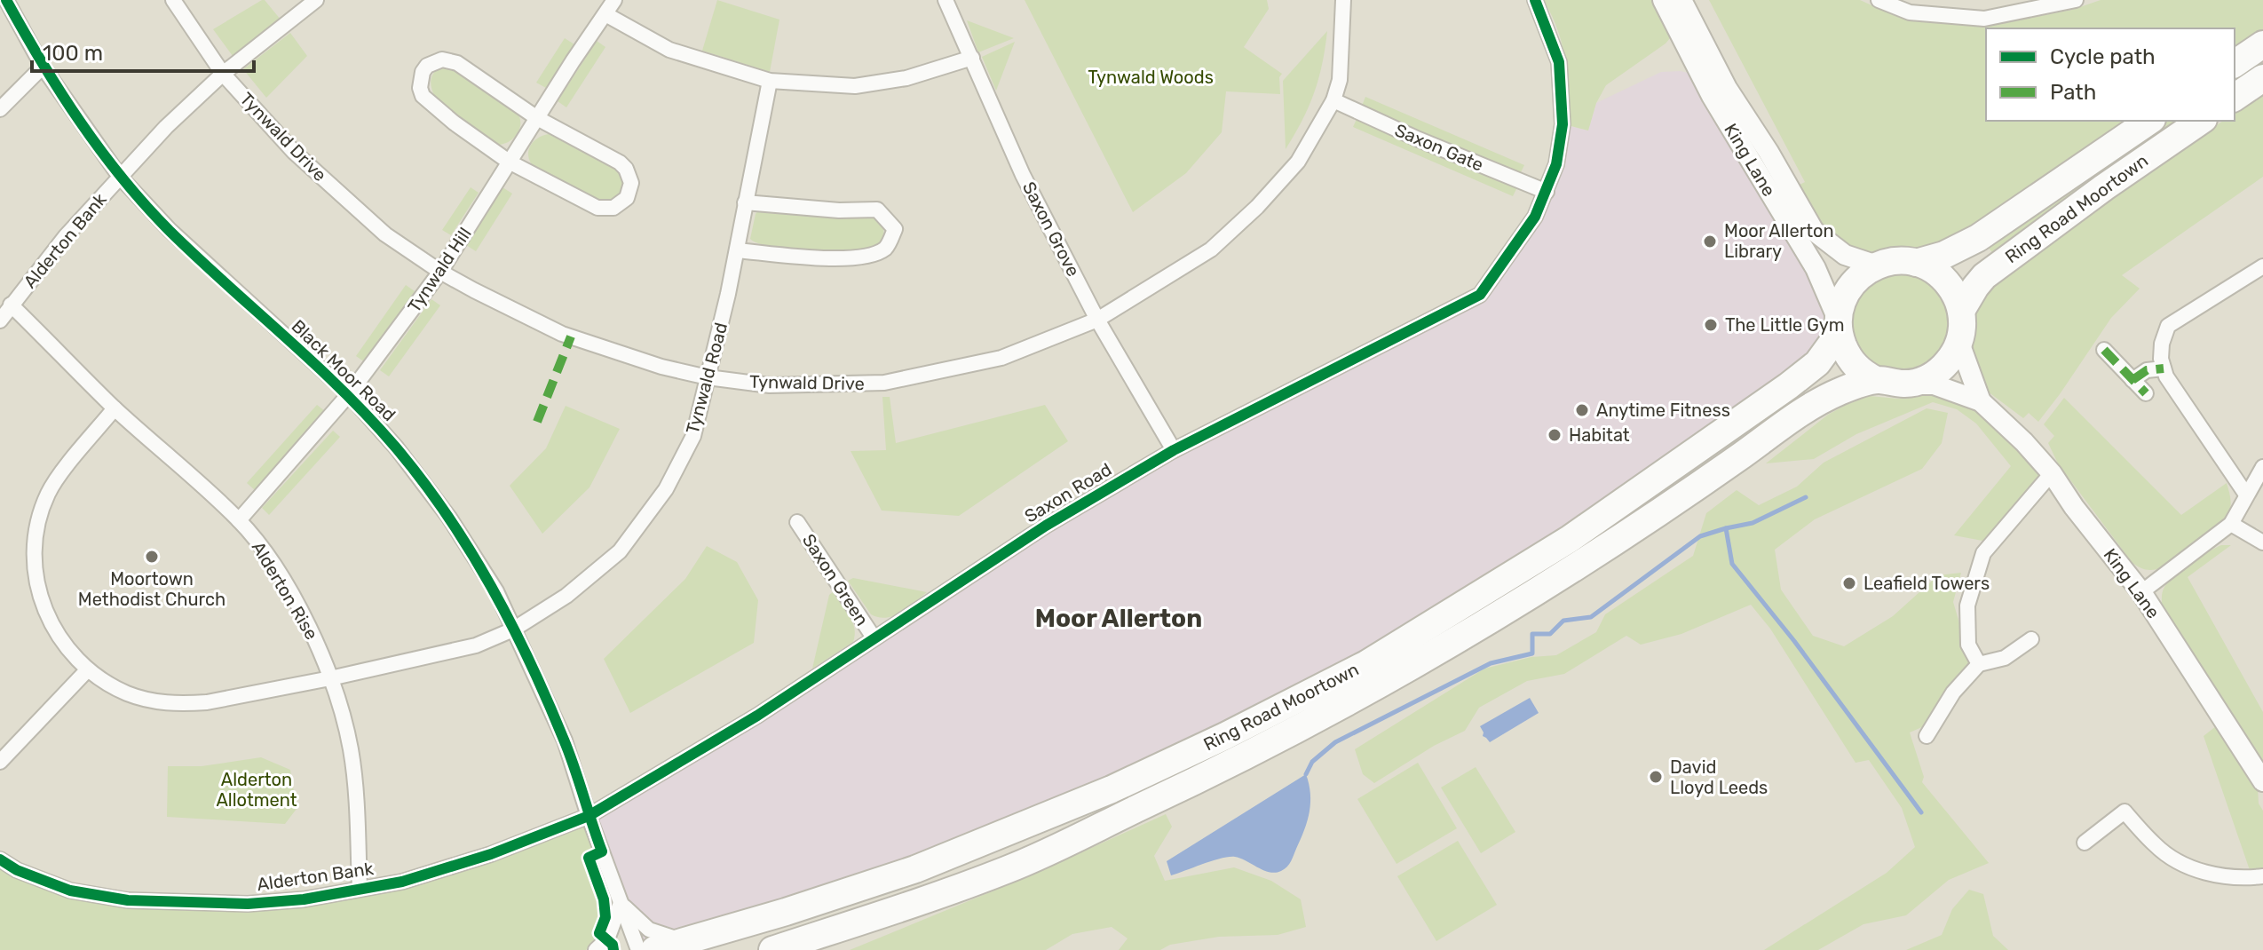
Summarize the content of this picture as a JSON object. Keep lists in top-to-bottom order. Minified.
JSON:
{"streets":{"highway":["Ring Road Moortown"],"street":["Tynwald Drive","Saxon Gate","King Lane","Saxon Grove","Alderton Bank","Tynwald Hill","Black Moor Road","Tynwald Road","Saxon Road","Saxon Green","Alderton Rise"]},"crossings":[["Tynwald Drive","Saxon Gate"],["Tynwald Drive","Saxon Grove"],["Tynwald Drive","Alderton Bank"],["Tynwald Drive","Tynwald Hill"],["Tynwald Drive","Tynwald Road"],["Saxon Gate","Saxon Road"],["King Lane","Ring Road Moortown"],["Ring Road Moortown","Black Moor Road"],["Saxon Grove","Saxon Road"],["Alderton Bank","Black Moor Road"],["Alderton Bank","Saxon Road"],["Alderton Bank","Alderton Rise"],["Tynwald Hill","Black Moor Road"],["Tynwald Hill","Alderton Rise"],["Black Moor Road","Tynwald Road"],["Black Moor Road","Saxon Road"],["Tynwald Road","Alderton Rise"],["Saxon Road","Saxon Green"]],"districts":["Moor Allerton"],"parks":["Tynwald Woods","Alderton Allotment"],"places":["Moor Allerton Library","The Little Gym","Anytime Fitness","Habitat","Moortown Methodist Church","Leafield Towers","David Lloyd Leeds"],"legend":["Cycle path","Path"],"scale_bar":"100 m"}
